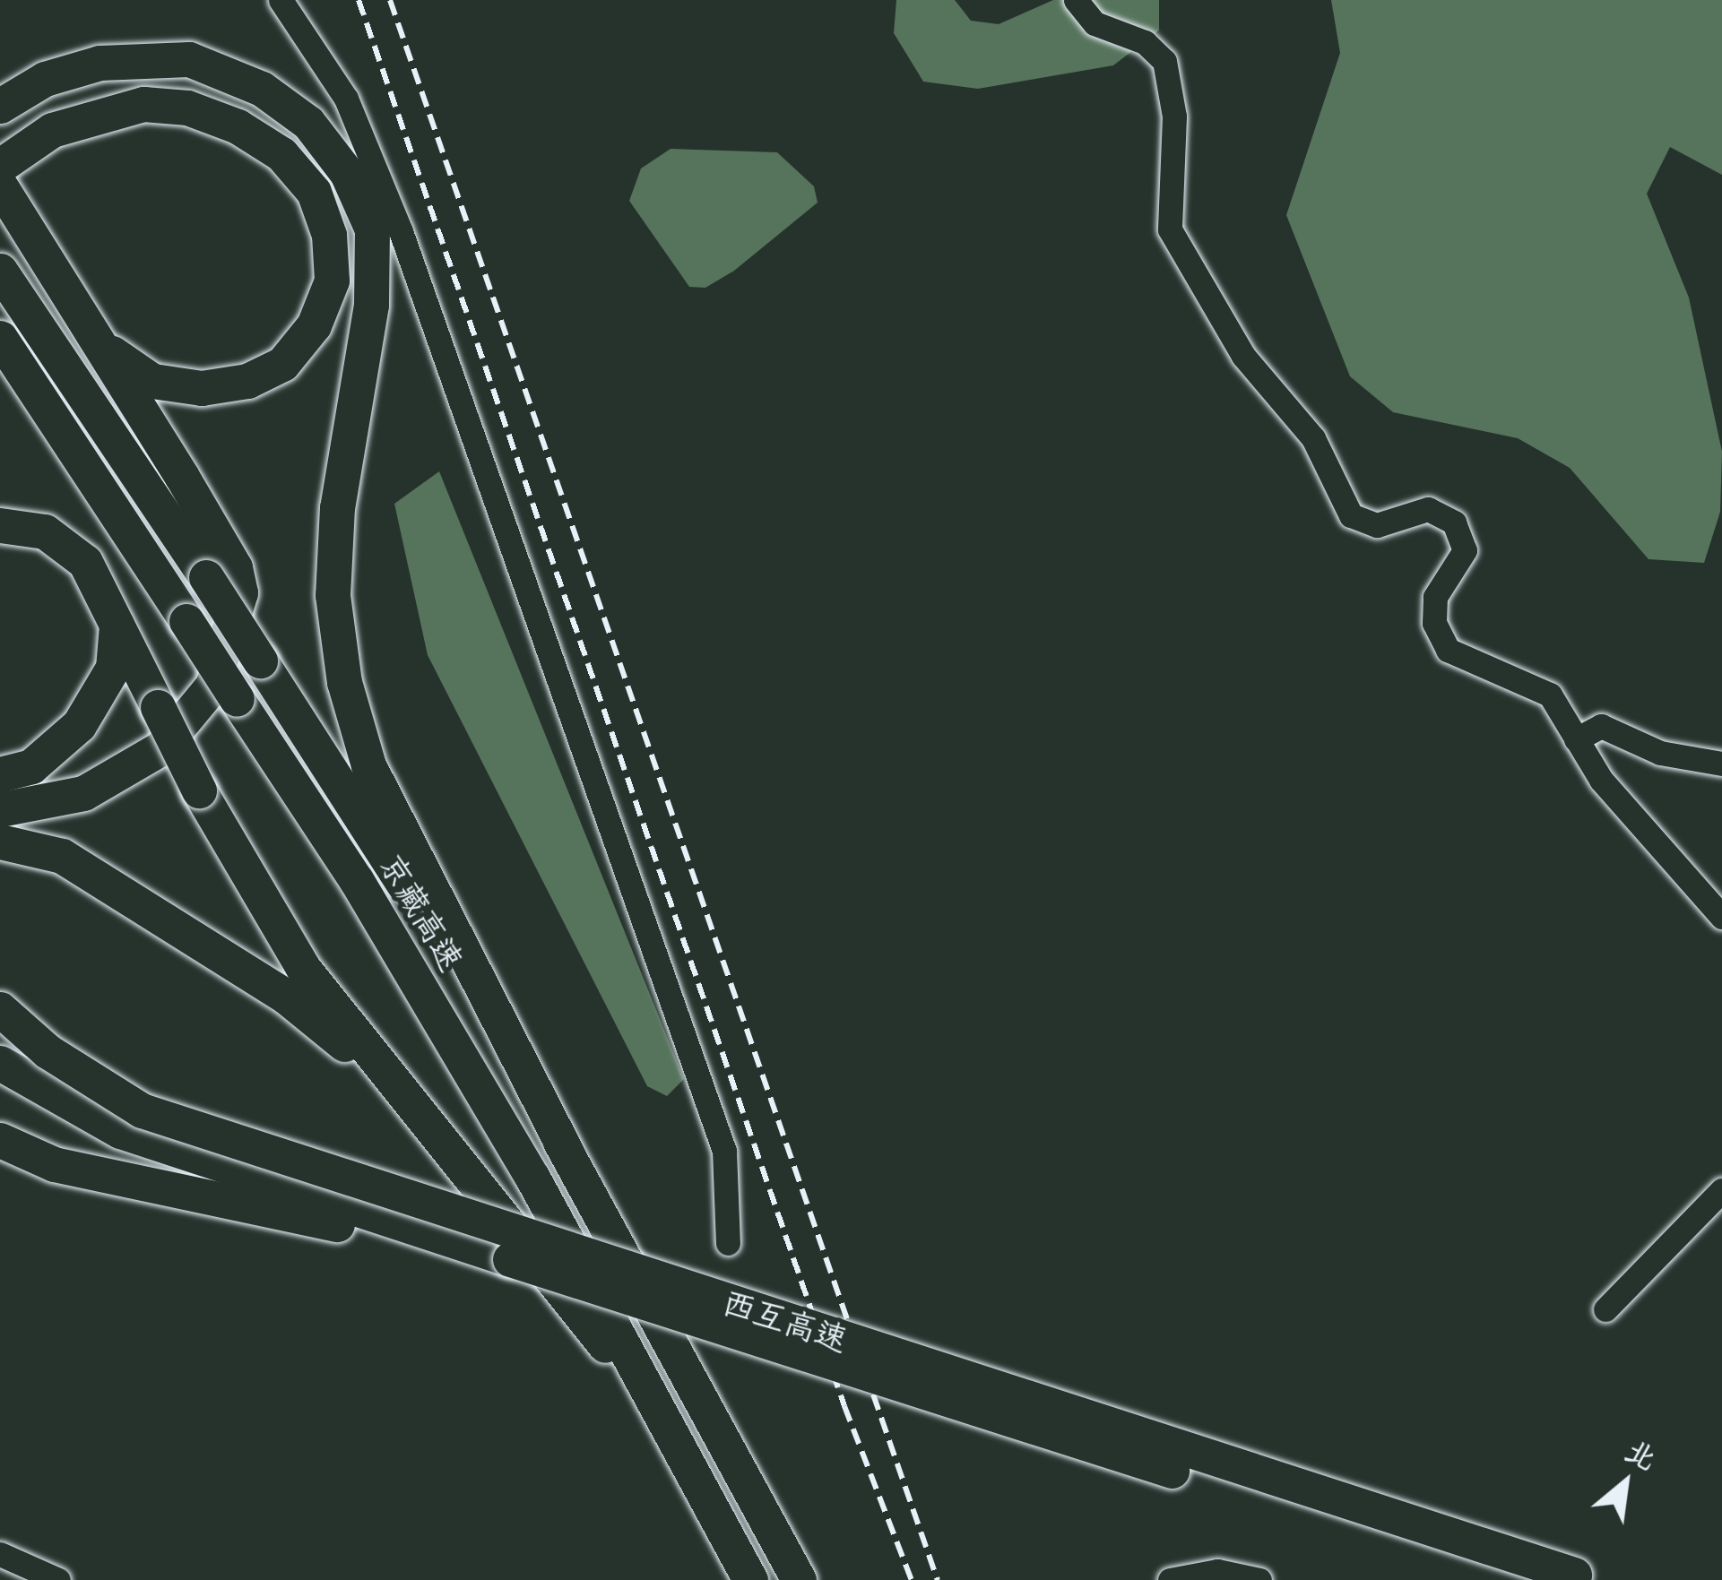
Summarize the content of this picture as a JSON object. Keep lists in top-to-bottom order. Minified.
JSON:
{"streets":{"highway":["京藏高速","西互高速"]},"north":"top right"}
